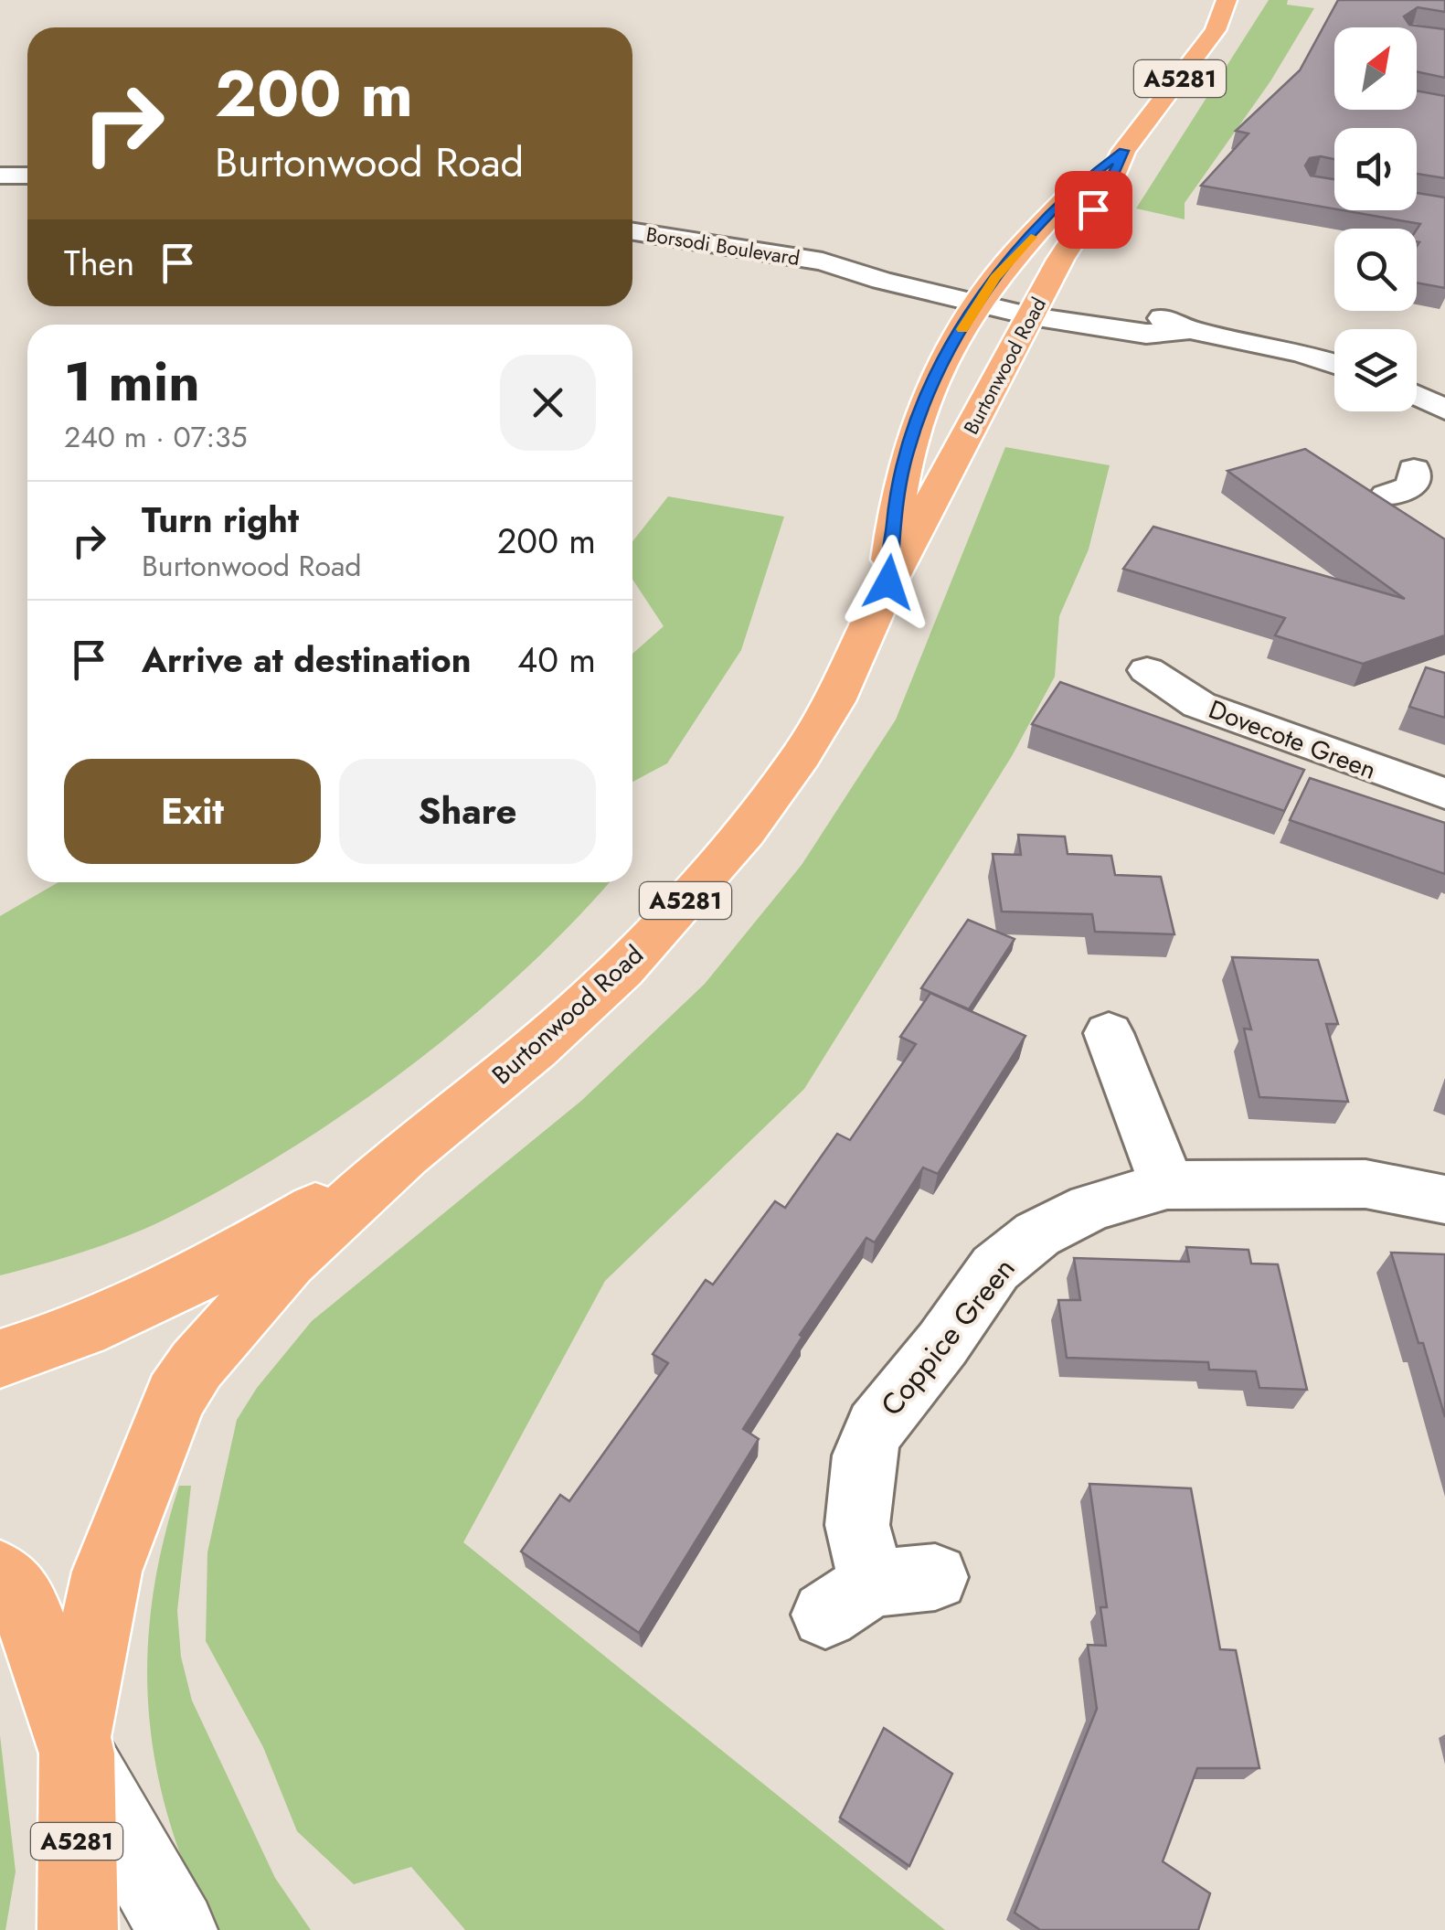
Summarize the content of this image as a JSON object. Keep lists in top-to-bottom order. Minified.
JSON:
{"streets":{"main road":["A5281","Burtonwood Road"],"street":["Borsodi Boulevard","Dovecote Green","Coppice Green"]},"crossings":[["A5281","Burtonwood Road"],["Borsodi Boulevard","Burtonwood Road"]],"north":"top right","page":{"turn":["200 m","Burtonwood Road"],"then":"Then","heading":["1 min","240 m · 07:35"],"list":[{"name":"Turn right","note":"Burtonwood Road","value":"200 m"},{"name":"Arrive at destination","value":"40 m"}],"buttons":["Exit","Share"]}}
